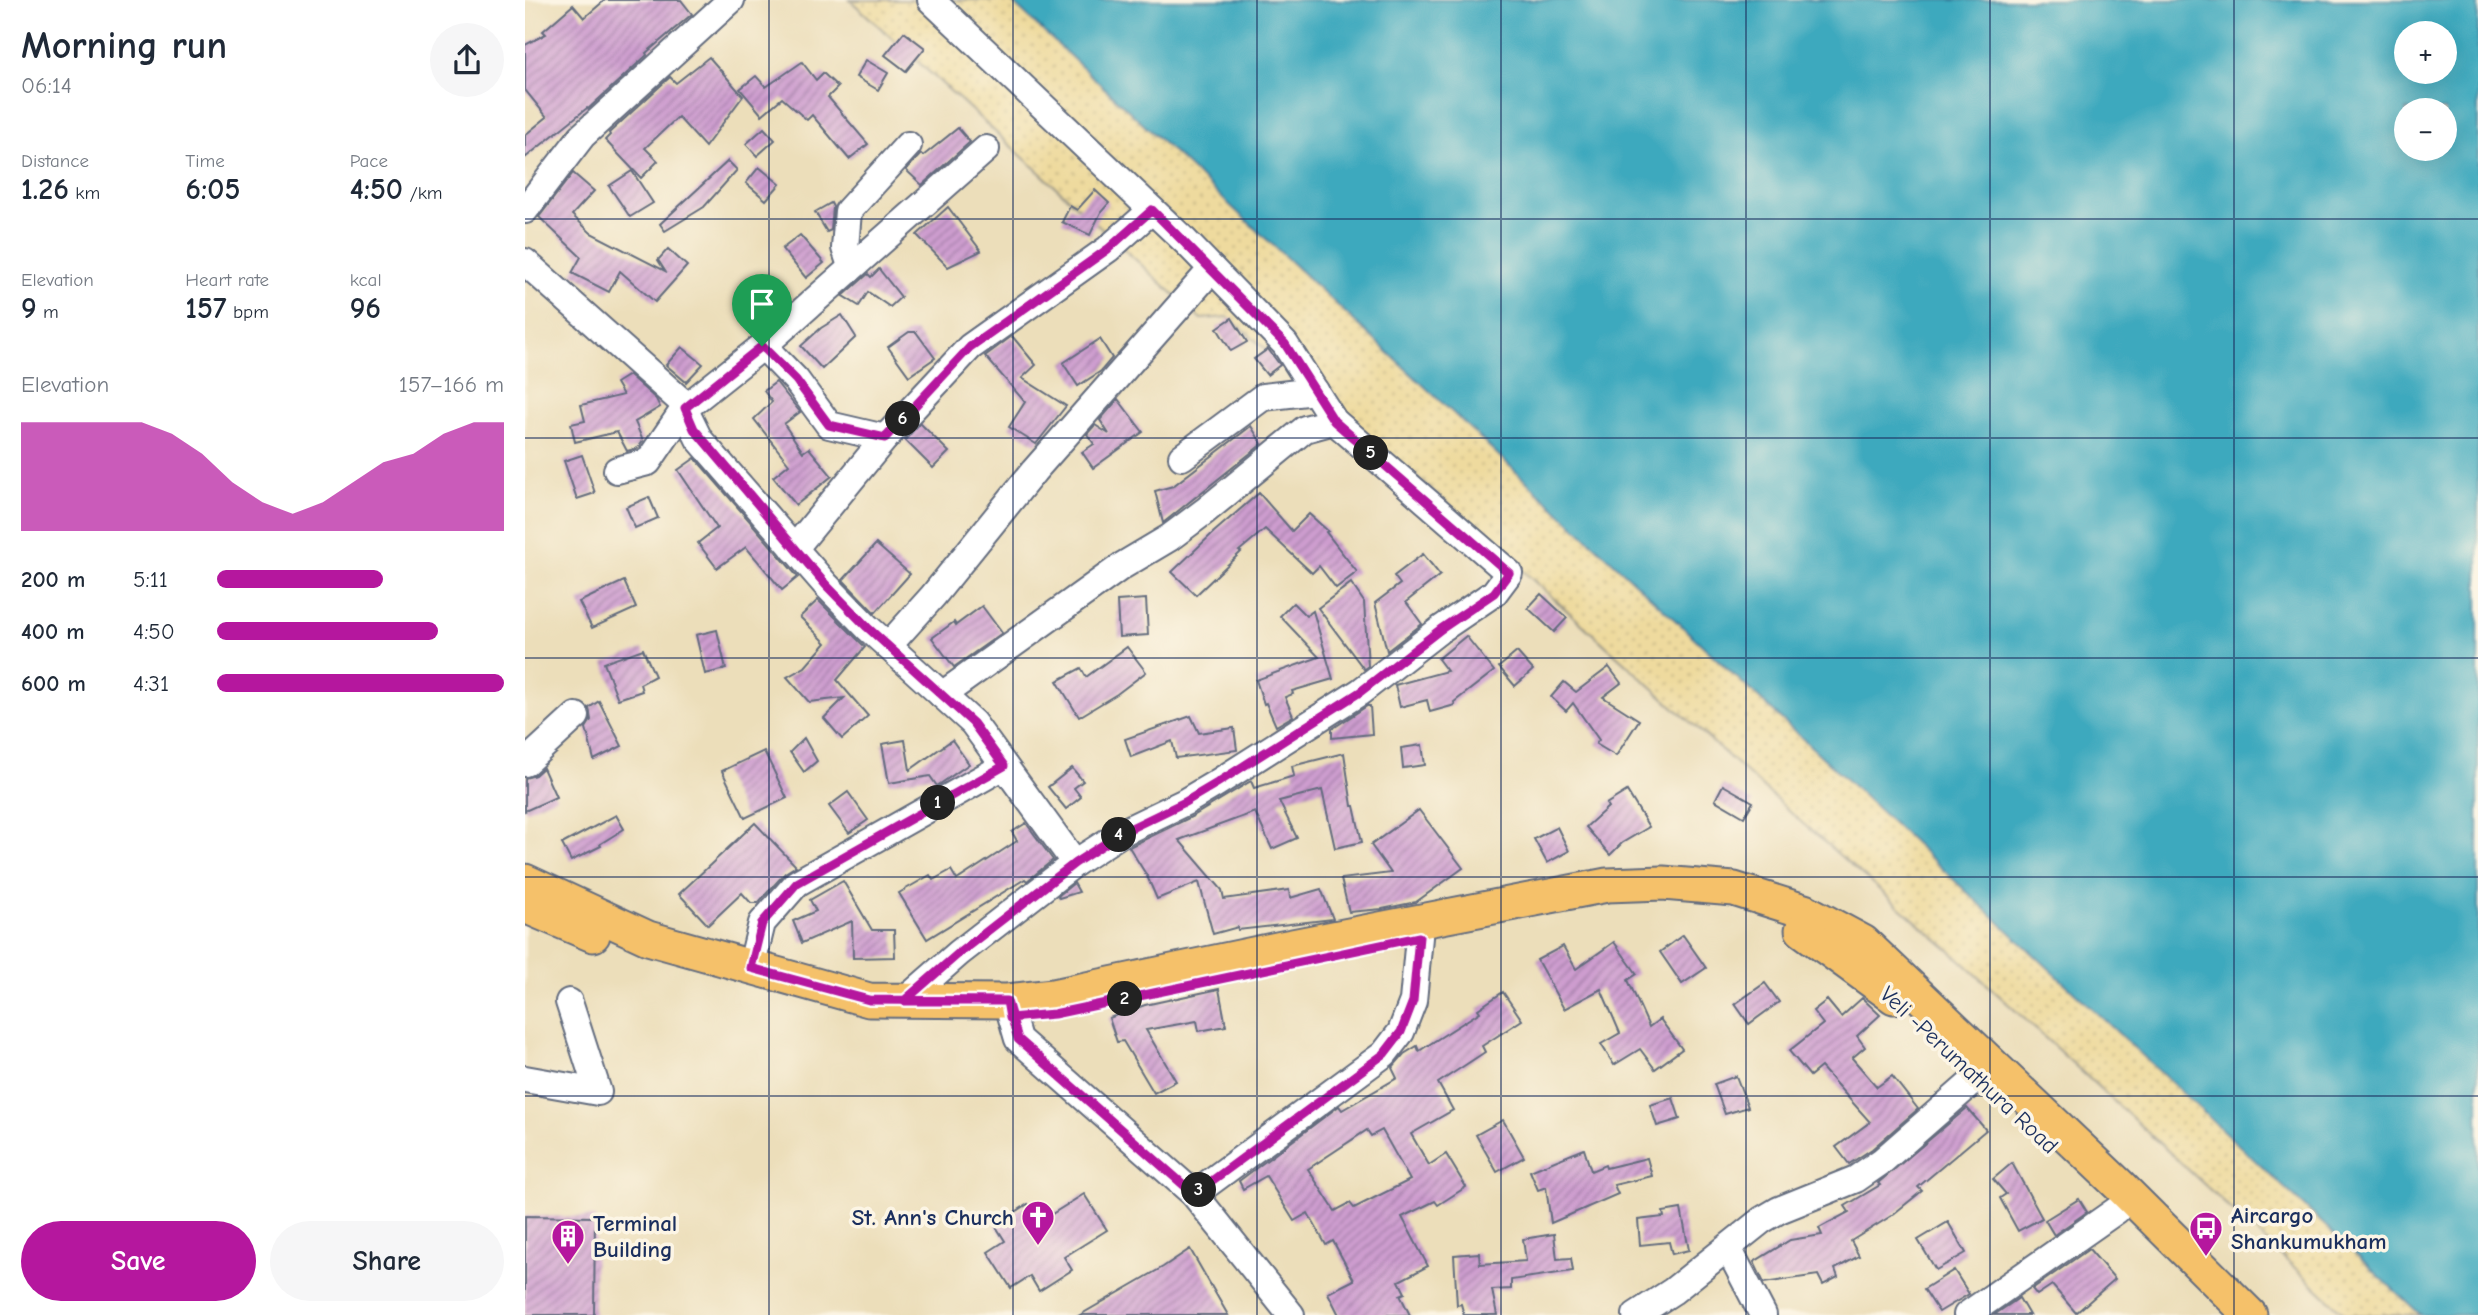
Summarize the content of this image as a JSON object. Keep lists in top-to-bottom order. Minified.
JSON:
{"streets":{"main road":["Veli -Perumathura Road"]},"places":{"church":["St. Ann's Church"],"bus stop":["Aircargo Shankumukham"],"building":["Terminal Building"]},"page":{"heading":["Morning run","06:14"],"map_buttons":["+","−"],"stats":[["Distance","1.26 km"],["Time","6:05"],["Pace","4:50 /km"],["Elevation","9 m"],["Heart rate","157 bpm"],["kcal","96"]],"chart":["Elevation","157–166 m"],"pins":["6","5","1","4","2","3"],"list":[{"name":"200 m","note":"5:11"},{"name":"400 m","note":"4:50"},{"name":"600 m","note":"4:31"}],"buttons":["Save","Share"]}}
